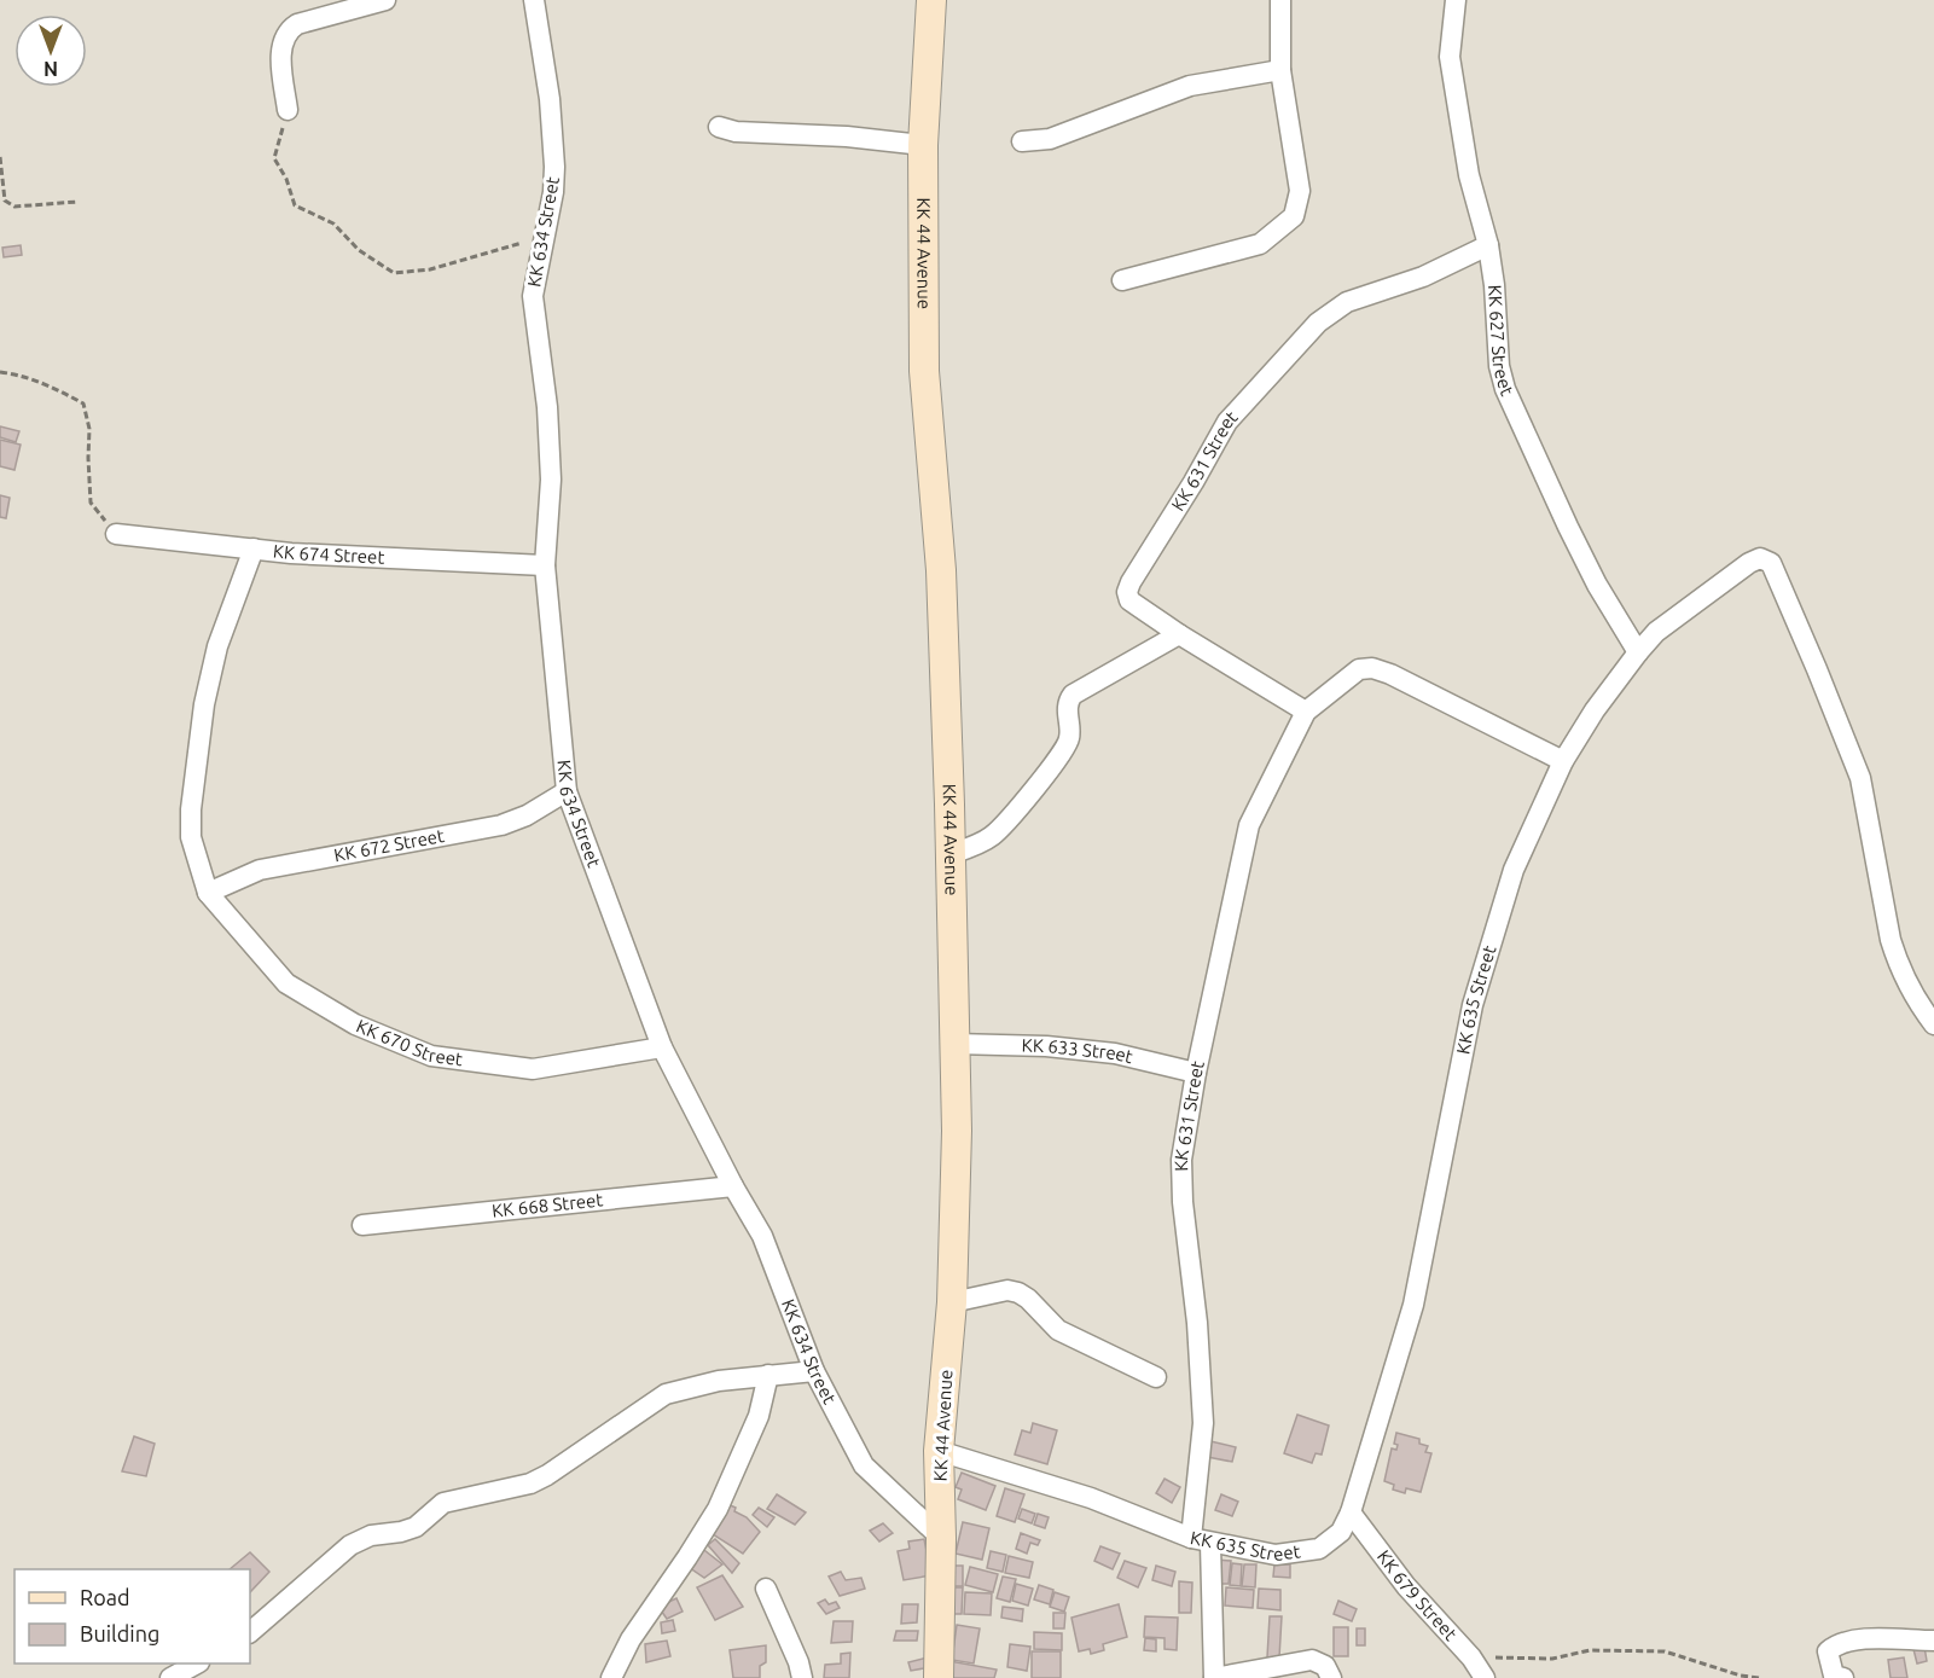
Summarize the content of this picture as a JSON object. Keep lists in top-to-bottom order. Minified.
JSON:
{"streets":{"main road":["KK 44 Avenue"],"street":["KK 634 Street","KK 627 Street","KK 631 Street","KK 674 Street","KK 672 Street","KK 635 Street","KK 670 Street","KK 633 Street","KK 668 Street","KK 679 Street"]},"crossings":[["KK 634 Street","KK 44 Avenue"],["KK 634 Street","KK 674 Street"],["KK 634 Street","KK 672 Street"],["KK 634 Street","KK 670 Street"],["KK 634 Street","KK 668 Street"],["KK 44 Avenue","KK 635 Street"],["KK 44 Avenue","KK 633 Street"],["KK 627 Street","KK 631 Street"],["KK 627 Street","KK 635 Street"],["KK 631 Street","KK 635 Street"],["KK 631 Street","KK 633 Street"],["KK 672 Street","KK 670 Street"],["KK 635 Street","KK 679 Street"]],"legend":["Road","Building"],"north":"bottom"}
